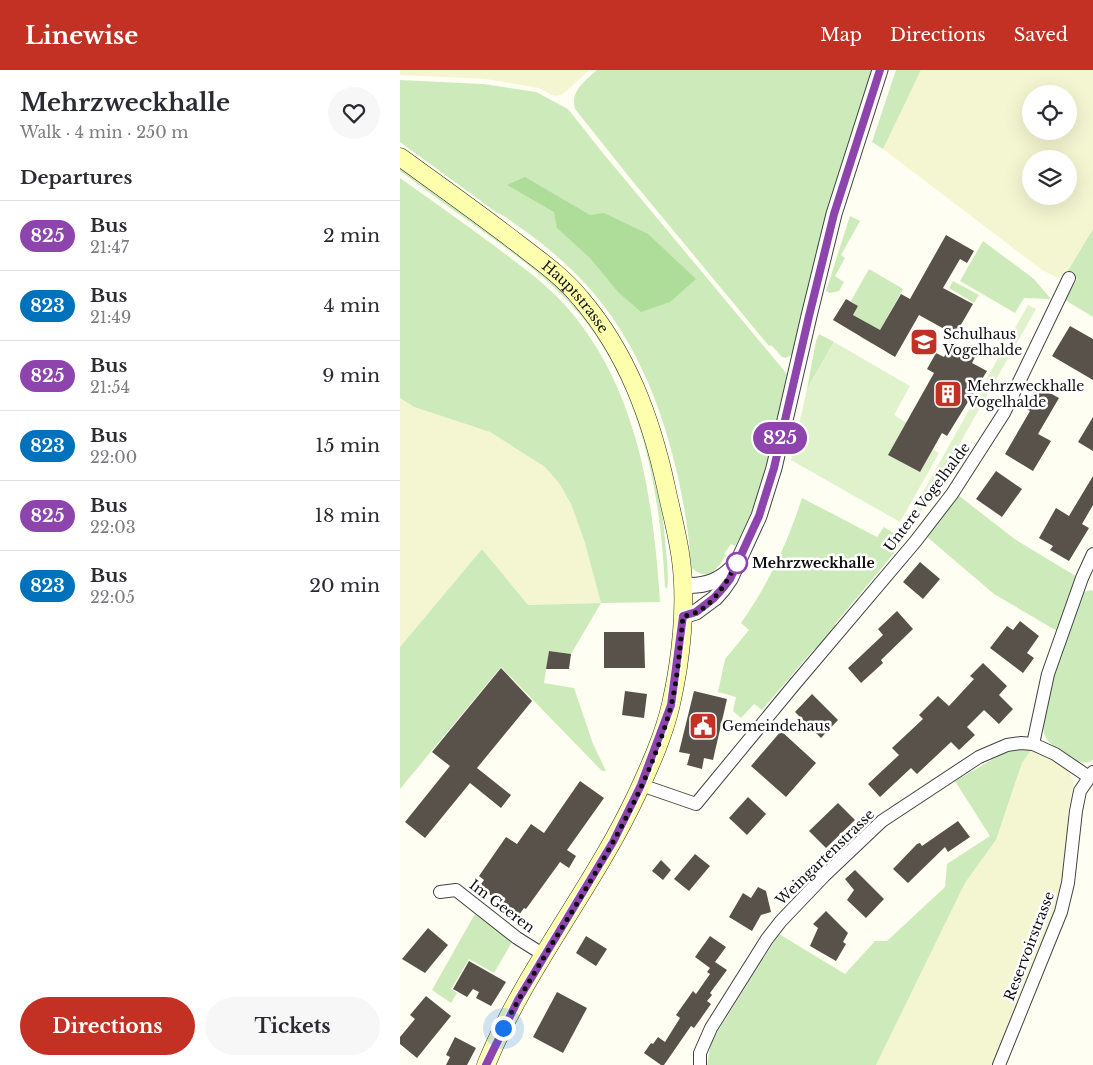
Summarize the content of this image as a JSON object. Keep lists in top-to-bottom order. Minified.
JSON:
{"streets":{"main road":["Hauptstrasse"],"street":["Untere Vogelhalde","Weingartenstrasse","Im Geeren","Reservoirstrasse"]},"crossings":[["Hauptstrasse","Untere Vogelhalde"],["Hauptstrasse","Im Geeren"],["Weingartenstrasse","Reservoirstrasse"]],"places":{"school or university":["Schulhaus Vogelhalde"],"building":["Mehrzweckhalle Vogelhalde"],"other":["Mehrzweckhalle"],"public building":["Gemeindehaus"]},"lines":["bus line 825"],"page":{"header":"Linewise","nav":["Map","Directions","Saved"],"heading":[["Mehrzweckhalle","Walk · 4 min · 250 m"],"Departures"],"on_map":"825","list":[{"mark":"825","name":"Bus","note":"21:47","value":"2 min"},{"mark":"823","name":"Bus","note":"21:49","value":"4 min"},{"mark":"825","name":"Bus","note":"21:54","value":"9 min"},{"mark":"823","name":"Bus","note":"22:00","value":"15 min"},{"mark":"825","name":"Bus","note":"22:03","value":"18 min"},{"mark":"823","name":"Bus","note":"22:05","value":"20 min"}],"buttons":["Directions","Tickets"]}}
